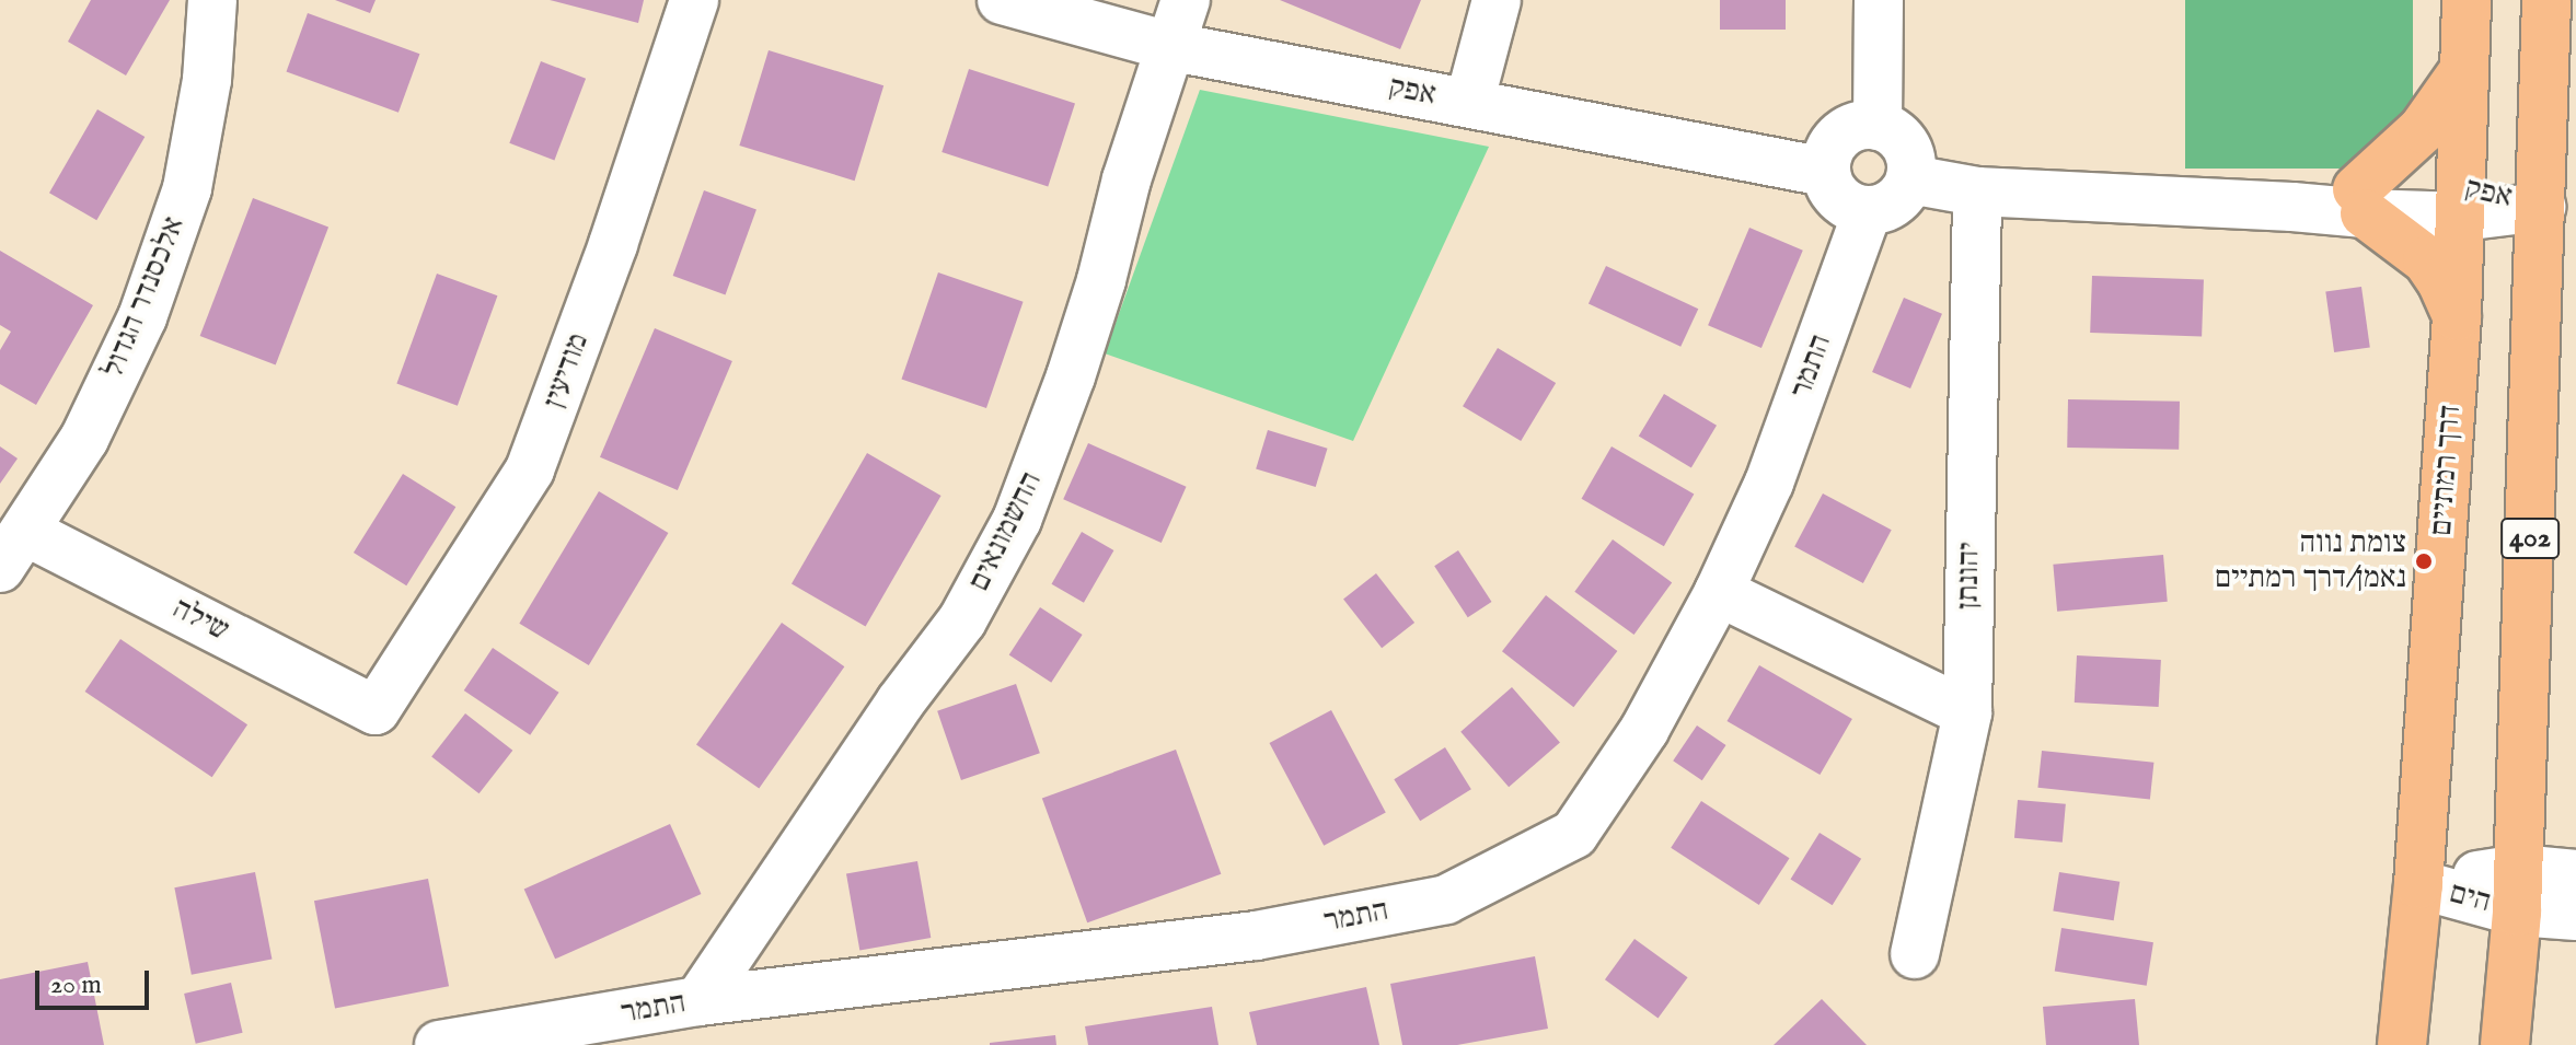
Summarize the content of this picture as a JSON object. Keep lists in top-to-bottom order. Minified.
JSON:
{"streets":{"main road":["דרך רמתיים","402"],"street":["אפק","אלכסנדר הגדול","התמר","מודיעין","החשמונאים","יהונתן","שילה","הים"]},"crossings":[["אפק","התמר"],["אפק","דרך רמתיים"],["אפק","החשמונאים"],["אפק","402"],["אפק","יהונתן"],["אלכסנדר הגדול","שילה"],["התמר","החשמונאים"],["מודיעין","שילה"],["דרך רמתיים","הים"],["402","הים"]],"places":["צומת נווה נאמן/דרך רמתיים"],"scale_bar":"20 m"}
